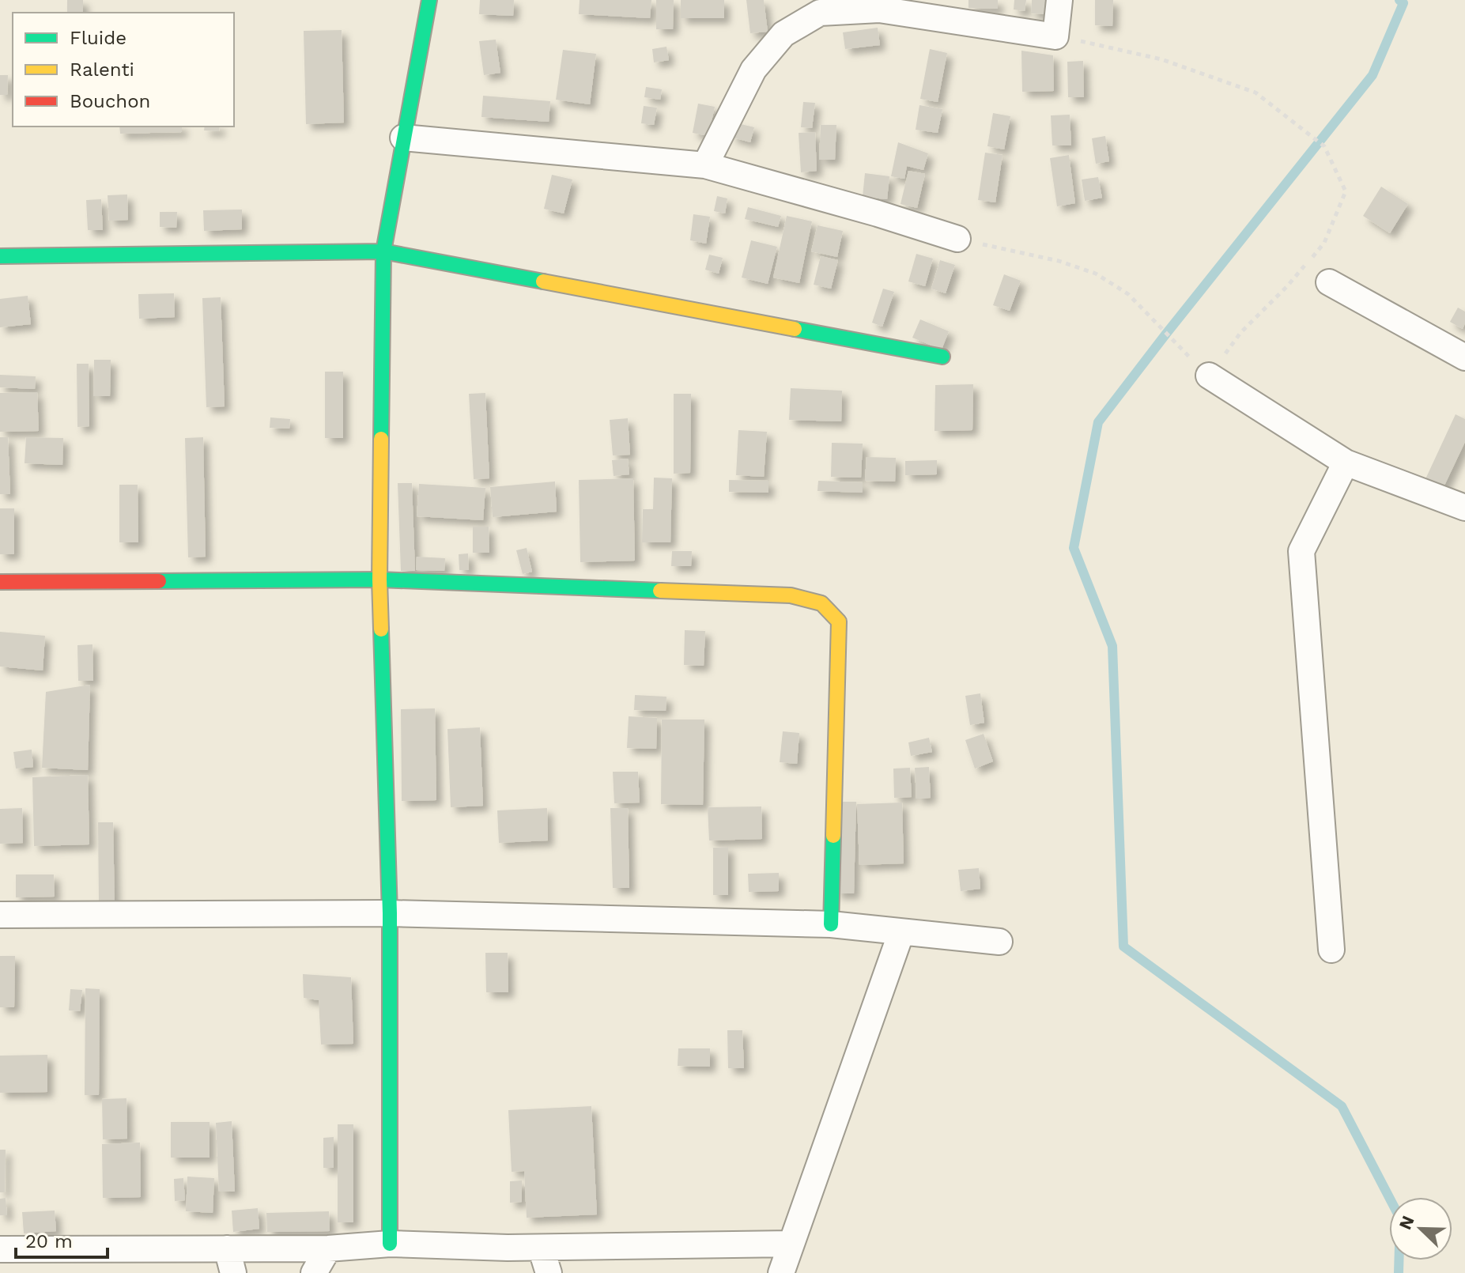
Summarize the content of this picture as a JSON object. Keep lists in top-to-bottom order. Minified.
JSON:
{"legend":["Fluide","Ralenti","Bouchon"],"scale_bar":"20 m","north":"top left"}
